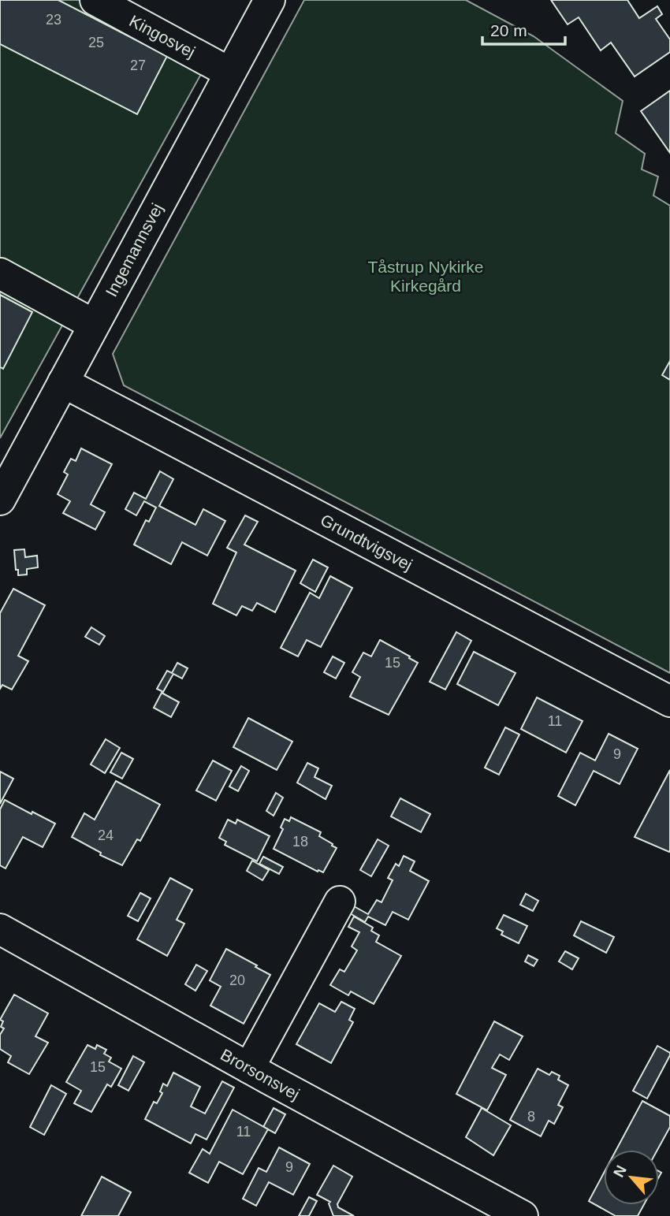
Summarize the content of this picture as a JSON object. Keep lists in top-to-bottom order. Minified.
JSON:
{"streets":{"street":["Kingosvej","Ingemannsvej","Grundtvigsvej","Brorsonsvej"]},"crossings":[["Kingosvej","Ingemannsvej"],["Ingemannsvej","Grundtvigsvej"]],"parks":["Tåstrup Nykirke Kirkegård"],"house_numbers":["23","25","27","15","11","9","24","18","20","15","8","11","9"],"scale_bar":"20 m","north":"top left"}
